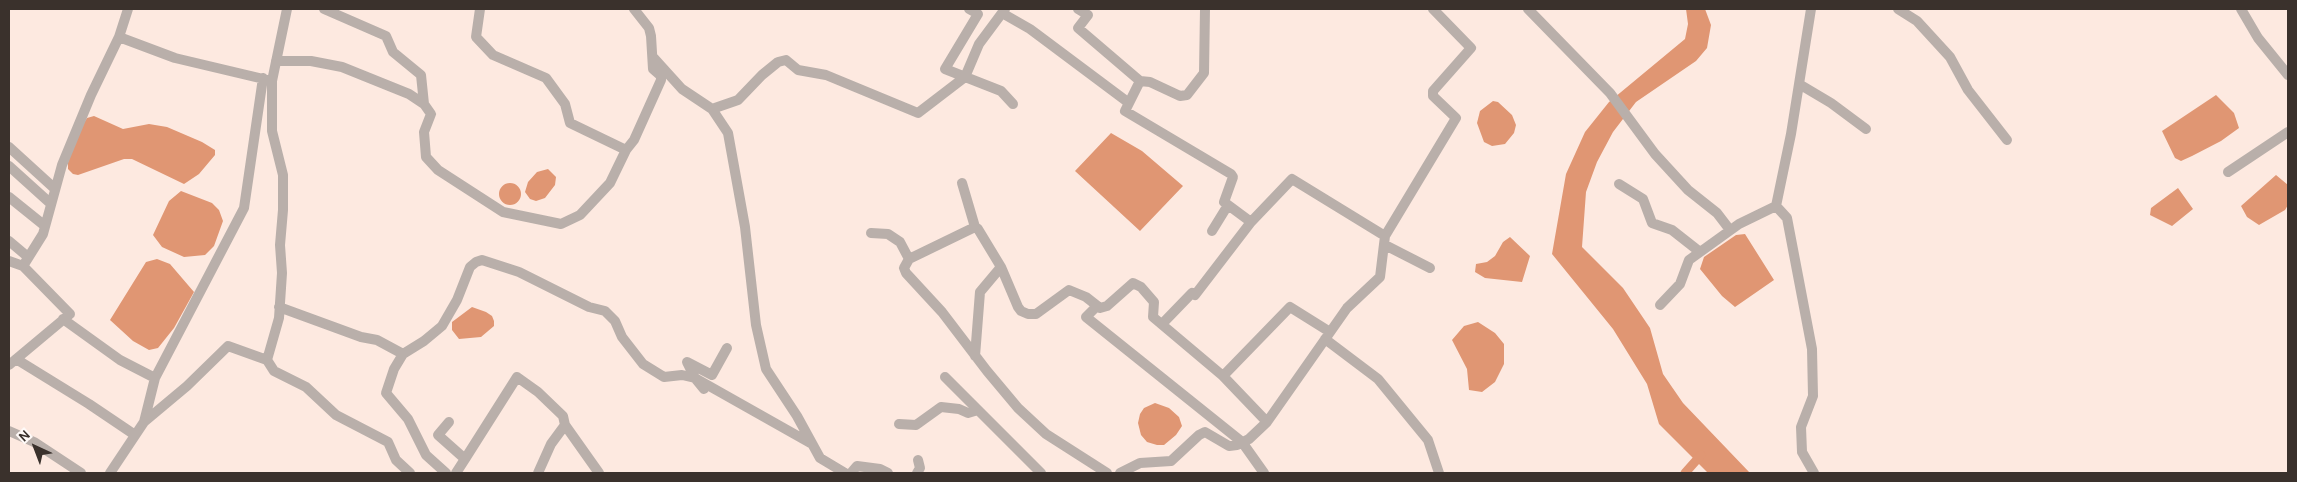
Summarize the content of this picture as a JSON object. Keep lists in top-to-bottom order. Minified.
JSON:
{"north":"top left"}
